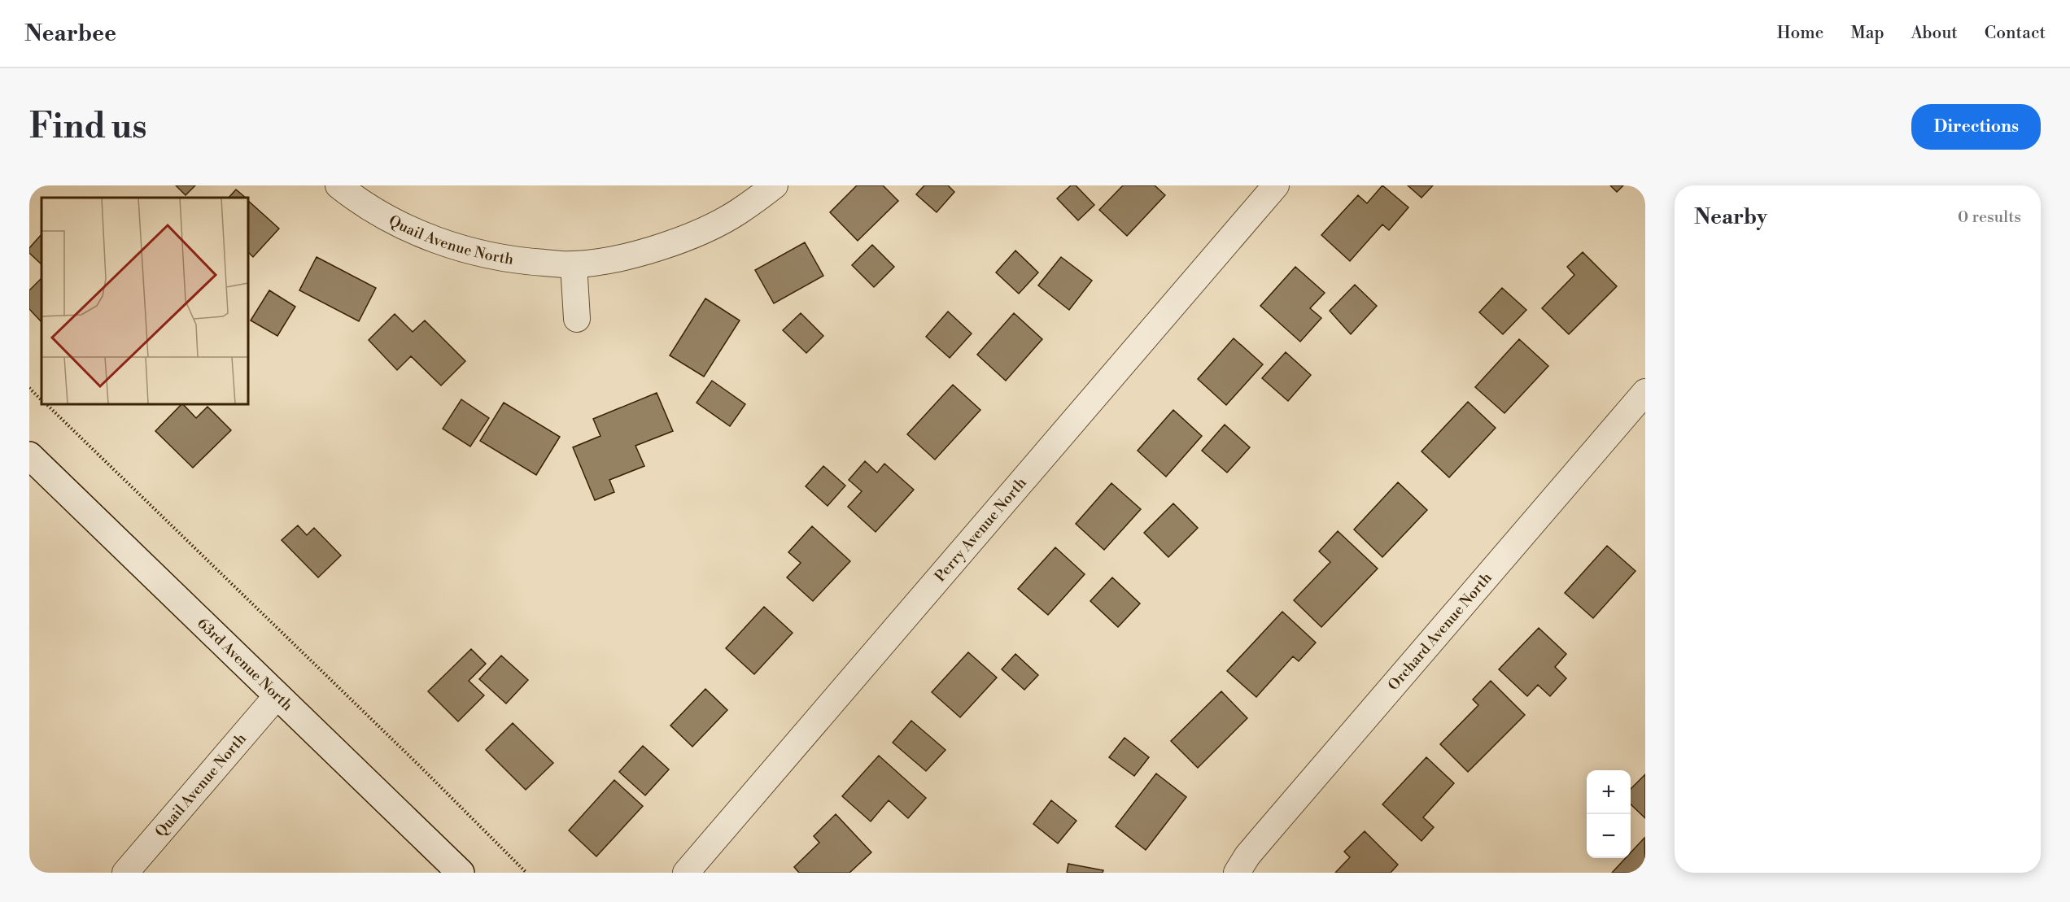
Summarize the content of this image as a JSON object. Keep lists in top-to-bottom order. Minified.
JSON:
{"streets":{"street":["Quail Avenue North","Perry Avenue North","Orchard Avenue North","63rd Avenue North"]},"crossings":[["Quail Avenue North","63rd Avenue North"]],"page":{"header":"Nearbee","nav":["Home","Map","About","Contact"],"buttons":"Directions","title":"Find us","heading":["Nearby","0 results"],"map_buttons":["+","−"]}}
